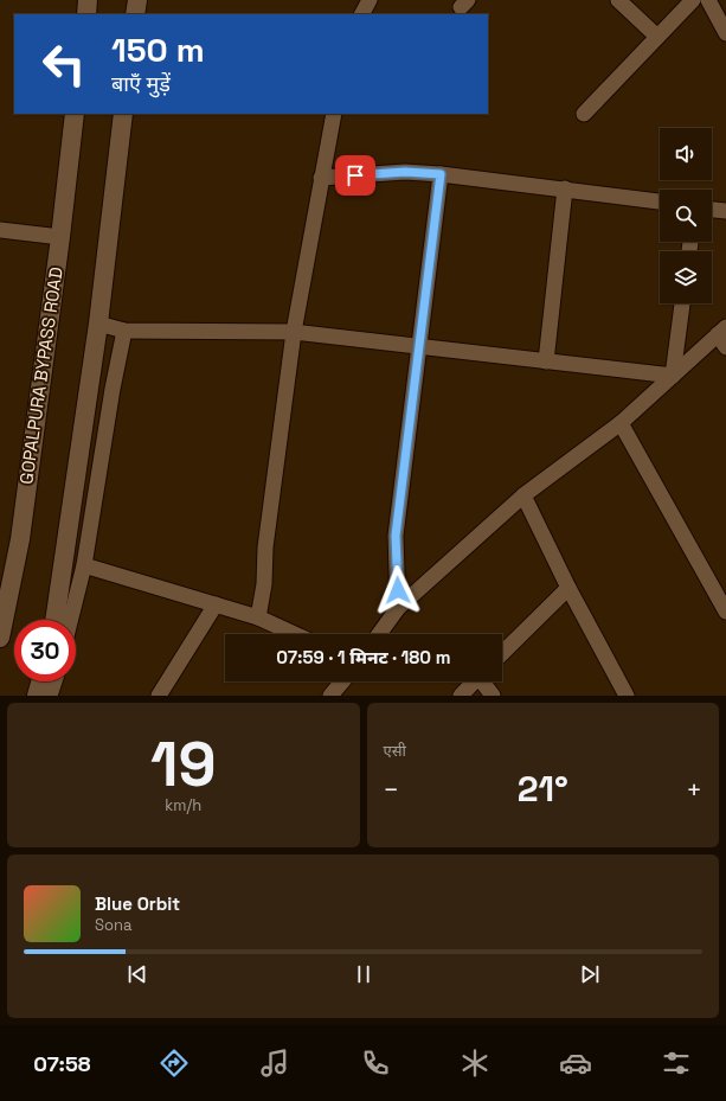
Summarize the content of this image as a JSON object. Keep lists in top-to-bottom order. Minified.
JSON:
{"streets":{"street":["GOPALPURA BYPASS ROAD"]},"page":{"turn":["150 m","बाएँ मुड़ें"],"limit":"30","trip":"07:59 · 1 मिनट · 180 m","tile":[["19","km/h"],"एसी"],"heat":["−","21°","+"],"song":["Blue Orbit","Sona"],"tabs":"07:58"}}
